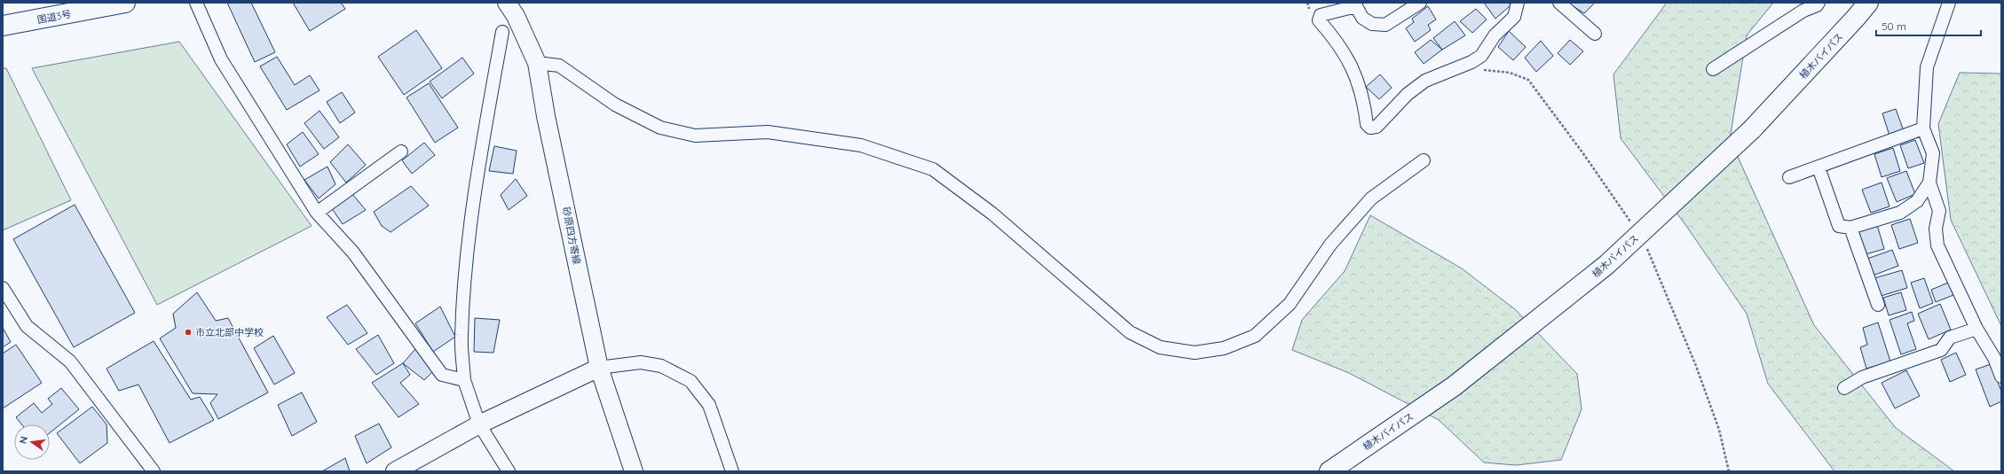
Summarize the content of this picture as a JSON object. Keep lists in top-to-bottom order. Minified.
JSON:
{"streets":{"highway":["国道3号","植木バイパス"],"main road":["砂原四方寄線"]},"places":["市立北部中学校"],"scale_bar":"50 m","north":"left"}
